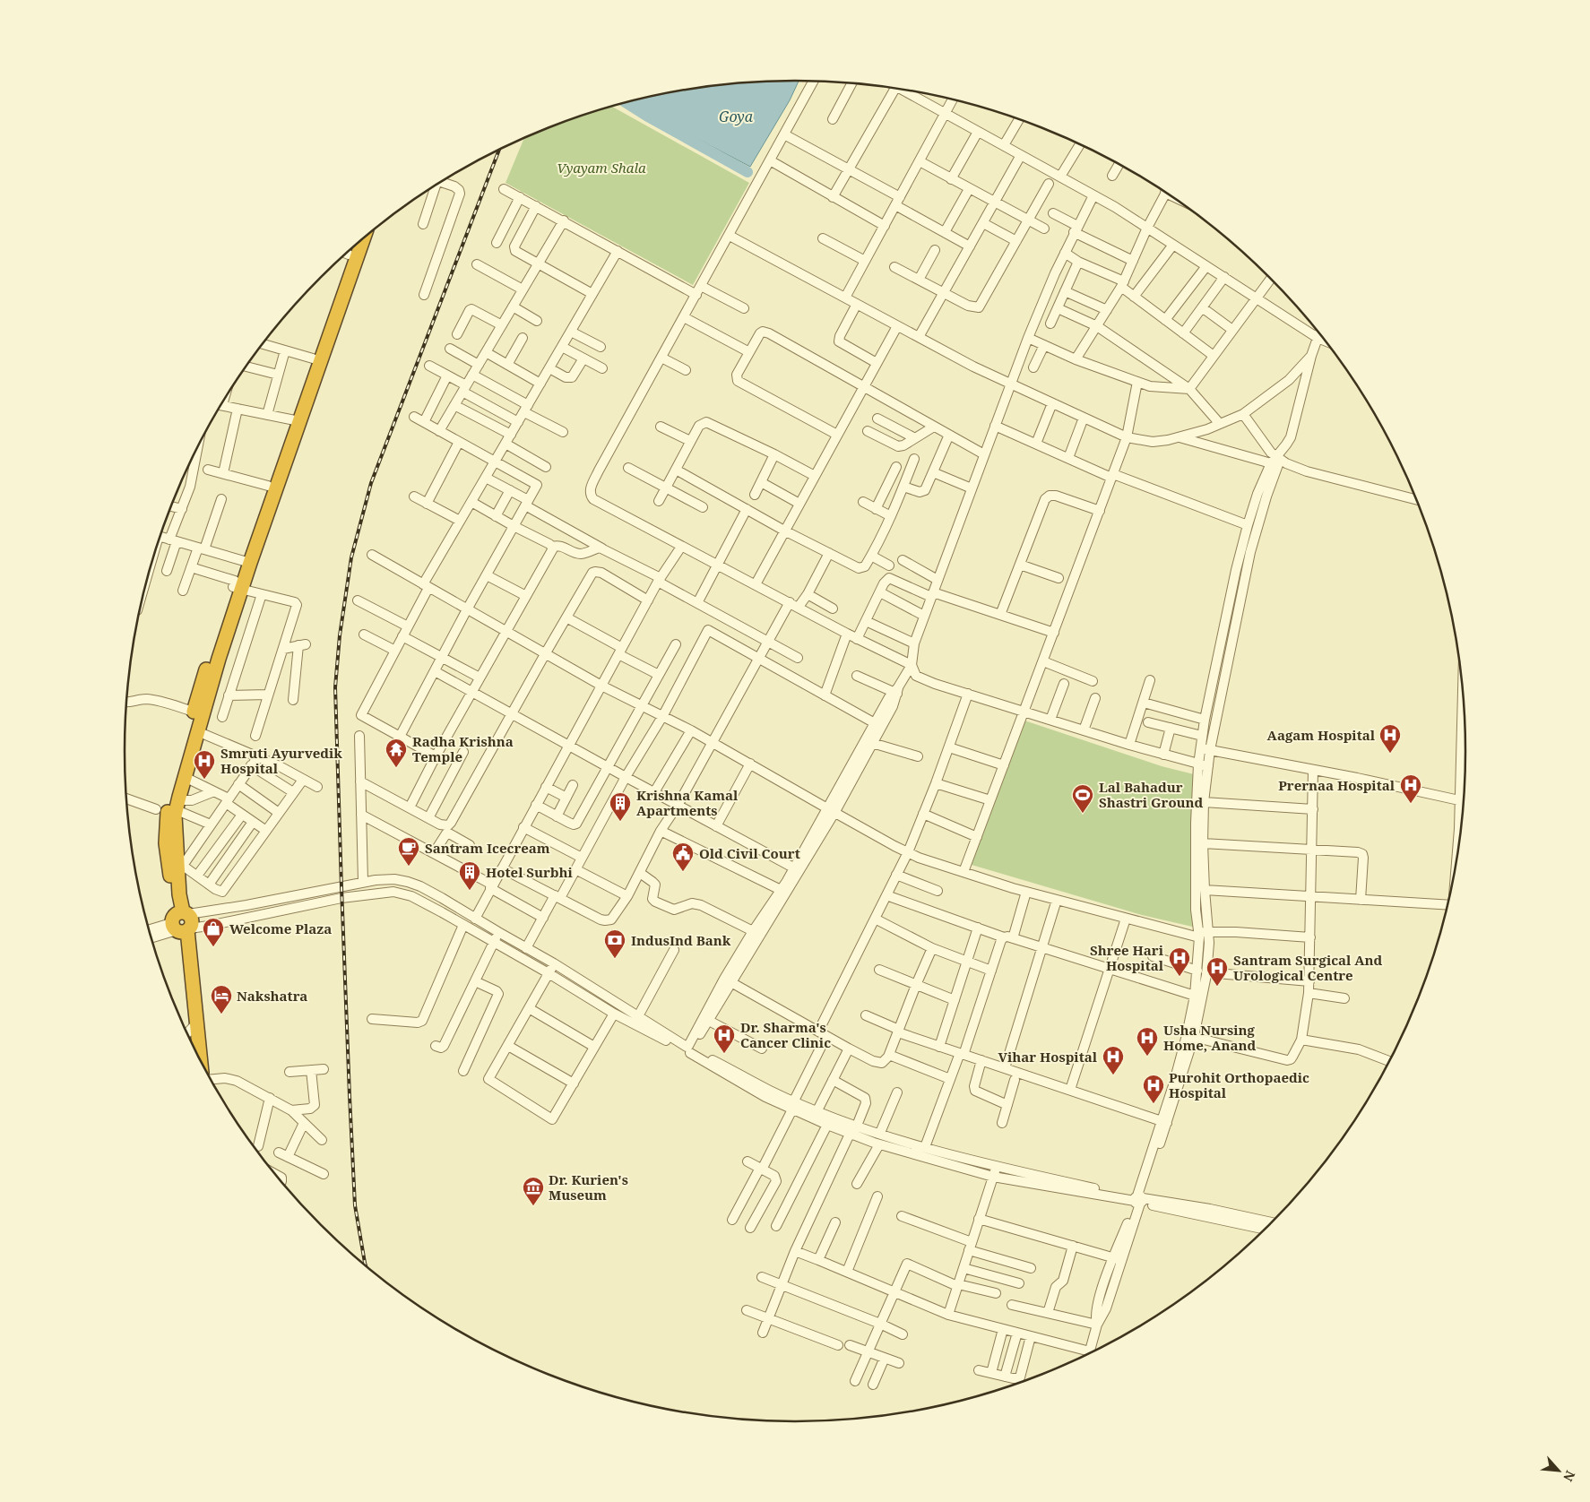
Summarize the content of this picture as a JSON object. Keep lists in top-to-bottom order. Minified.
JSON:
{"water":["Goya"],"parks":["Vyayam Shala"],"places":{"hospital":["Aagam Hospital","Smruti Ayurvedik Hospital","Prernaa Hospital","Shree Hari Hospital","Santram Surgical And Urological Centre","Dr. Sharma's Cancer Clinic","Usha Nursing Home, Anand","Vihar Hospital","Purohit Orthopaedic Hospital"],"temple":["Radha Krishna Temple"],"sports":["Lal Bahadur Shastri Ground"],"building":["Krishna Kamal Apartments","Hotel Surbhi"],"cafe":["Santram Icecream"],"public building":["Old Civil Court"],"shop":["Welcome Plaza"],"bank":["IndusInd Bank"],"hotel":["Nakshatra"],"museum":["Dr. Kurien's Museum"]},"north":"bottom right"}
